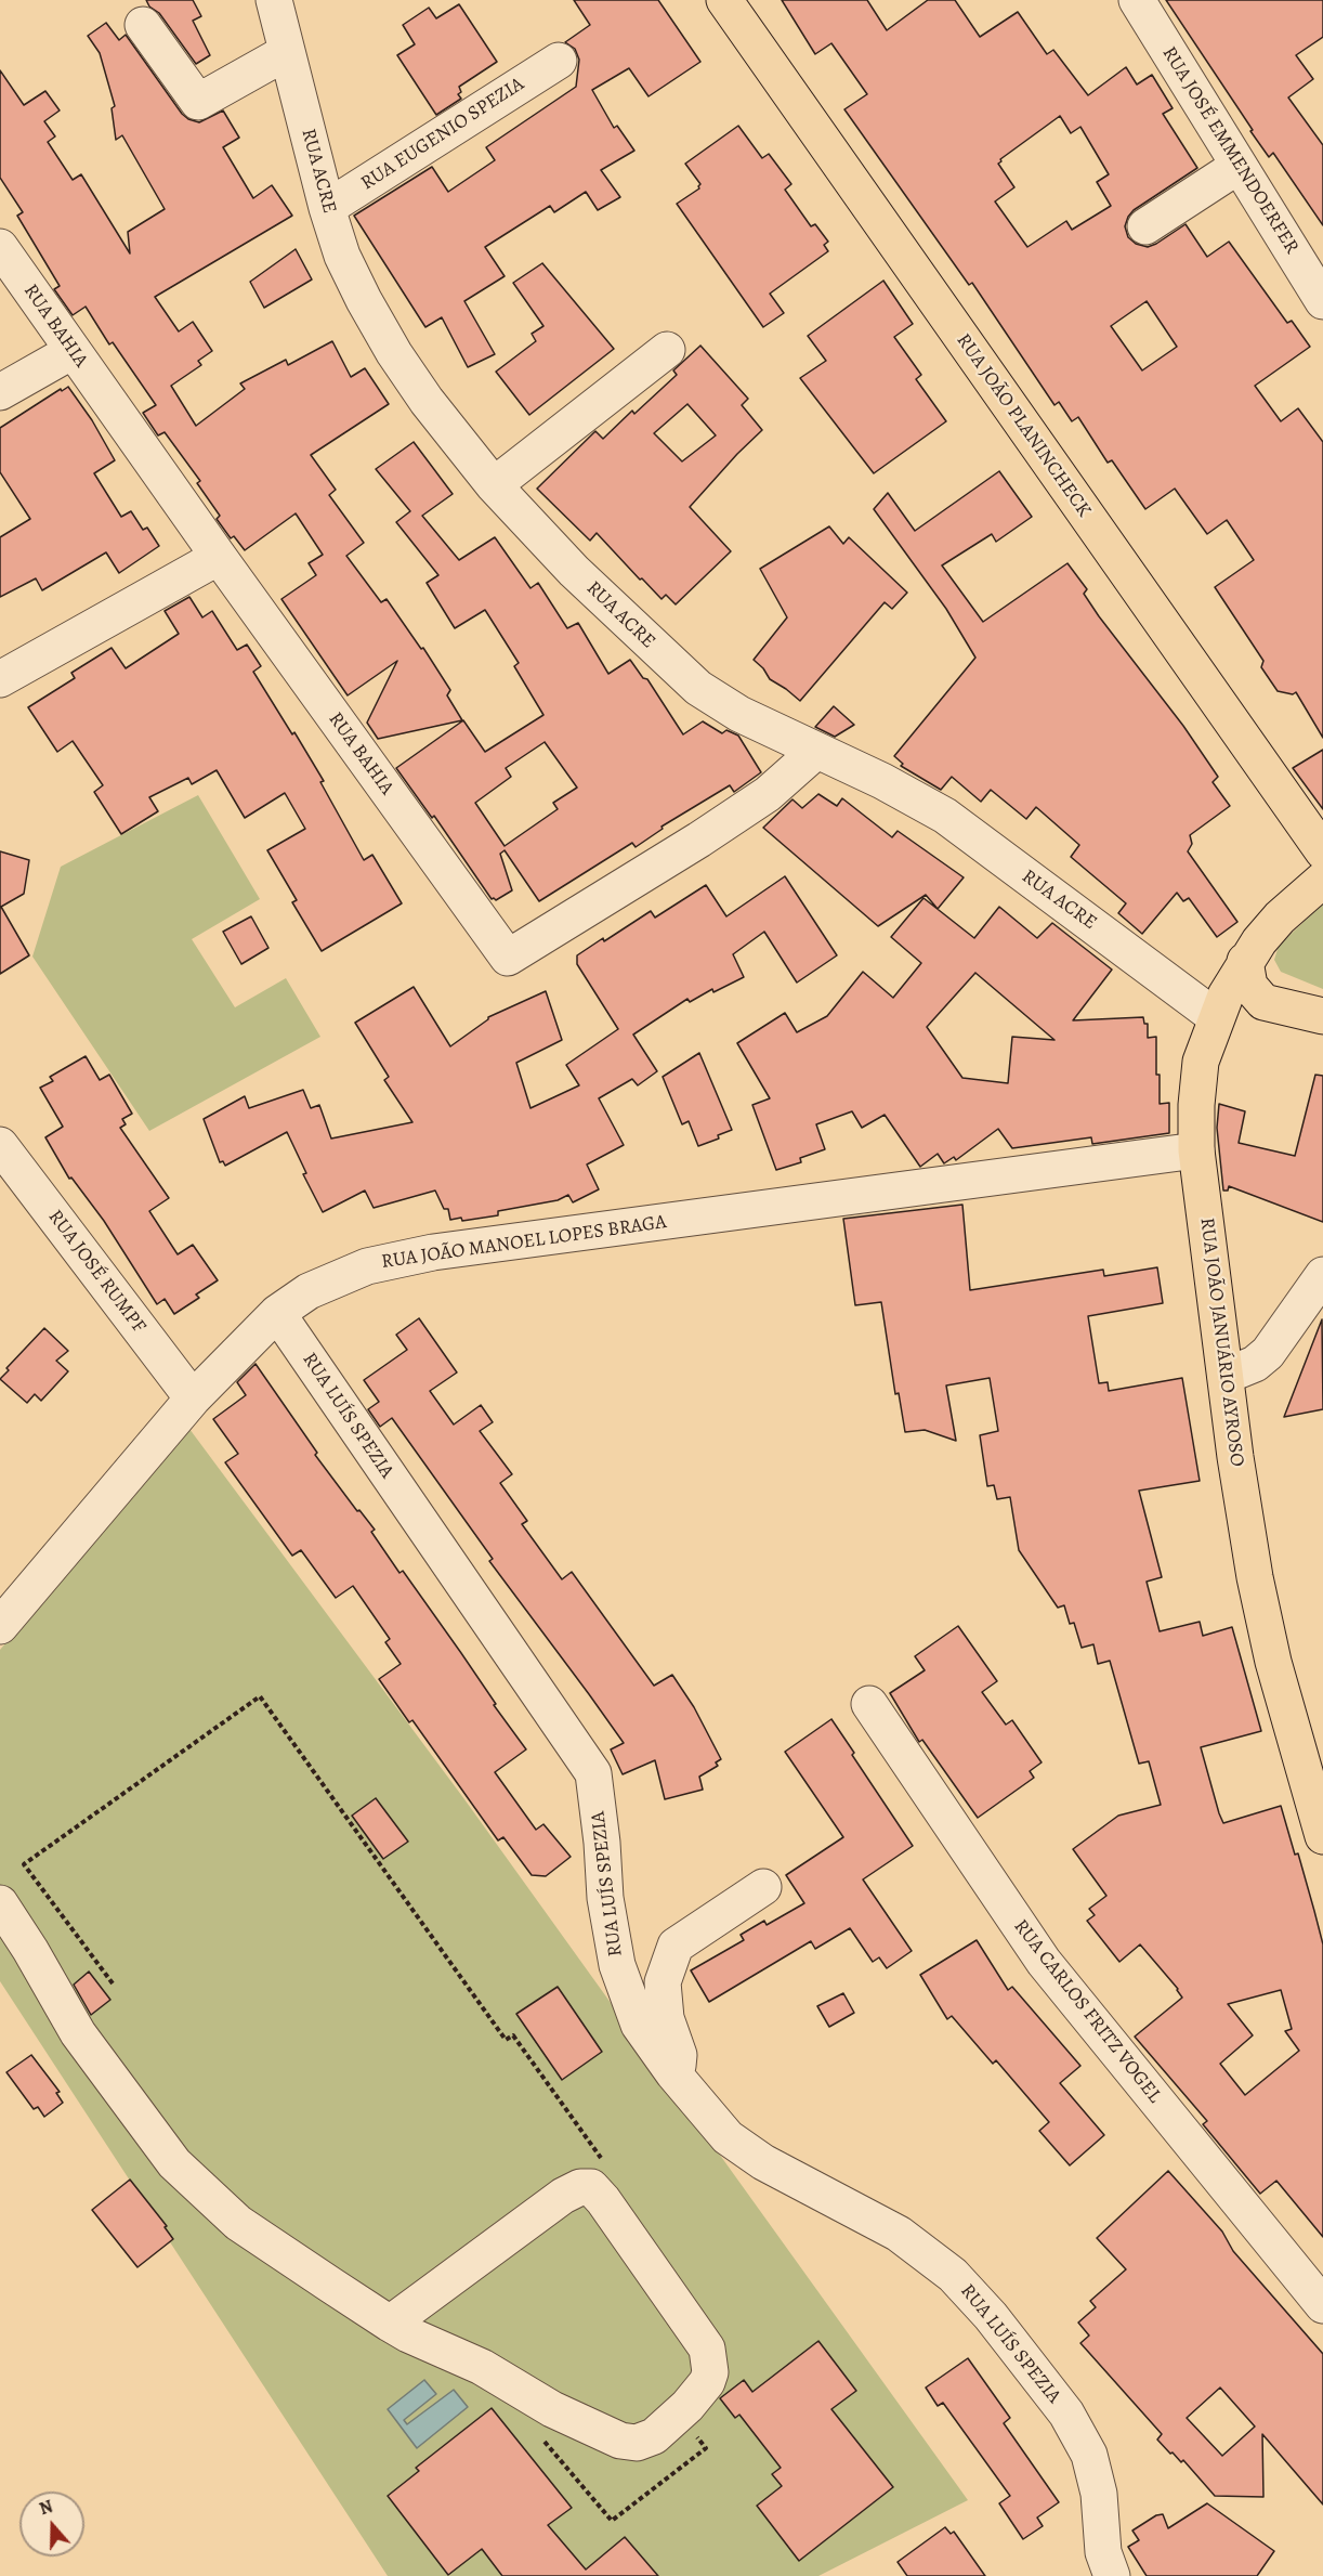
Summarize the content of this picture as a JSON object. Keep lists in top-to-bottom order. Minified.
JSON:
{"streets":{"main road":["RUA JOÃO PLANINCHECK","RUA JOÃO JANUÁRIO AYROSO"],"street":["RUA EUGENIO SPEZIA","RUA JOSÉ EMMENDOERFER","RUA ACRE","RUA BAHIA","RUA JOÃO MANOEL LOPES BRAGA","RUA JOSÉ RUMPF","RUA LUÍS SPEZIA","RUA CARLOS FRITZ VOGEL"]},"crossings":[["RUA EUGENIO SPEZIA","RUA ACRE"],["RUA ACRE","RUA BAHIA"],["RUA ACRE","RUA JOÃO JANUÁRIO AYROSO"],["RUA JOÃO MANOEL LOPES BRAGA","RUA JOSÉ RUMPF"],["RUA JOÃO MANOEL LOPES BRAGA","RUA JOÃO JANUÁRIO AYROSO"],["RUA JOÃO MANOEL LOPES BRAGA","RUA LUÍS SPEZIA"]],"north":"top"}
